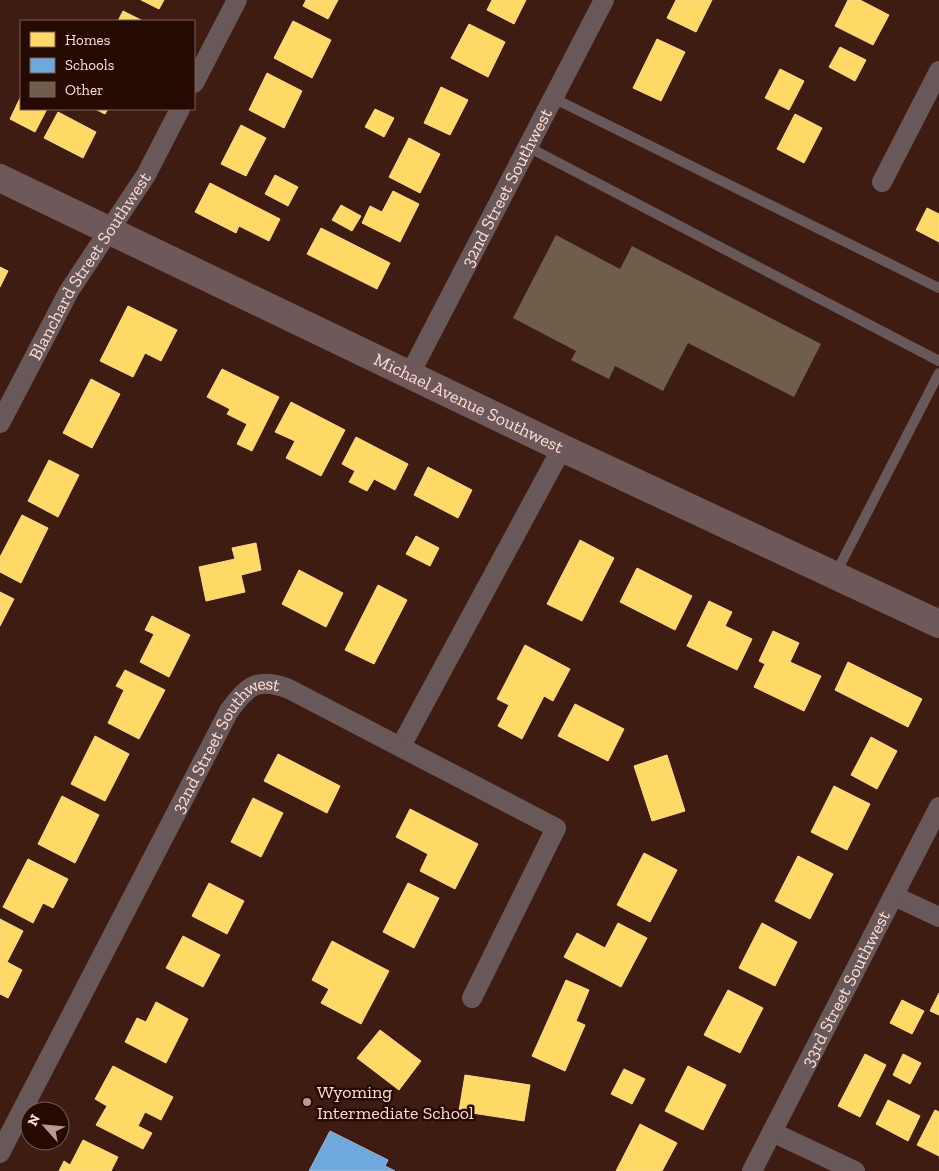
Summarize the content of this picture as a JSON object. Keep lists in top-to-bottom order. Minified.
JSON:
{"streets":{"street":["32nd Street Southwest","Blanchard Street Southwest","Michael Avenue Southwest","33rd Street Southwest"]},"crossings":[["32nd Street Southwest","Michael Avenue Southwest"],["Blanchard Street Southwest","Michael Avenue Southwest"]],"places":["Wyoming Intermediate School"],"legend":["Homes","Schools","Other"],"north":"top left"}
